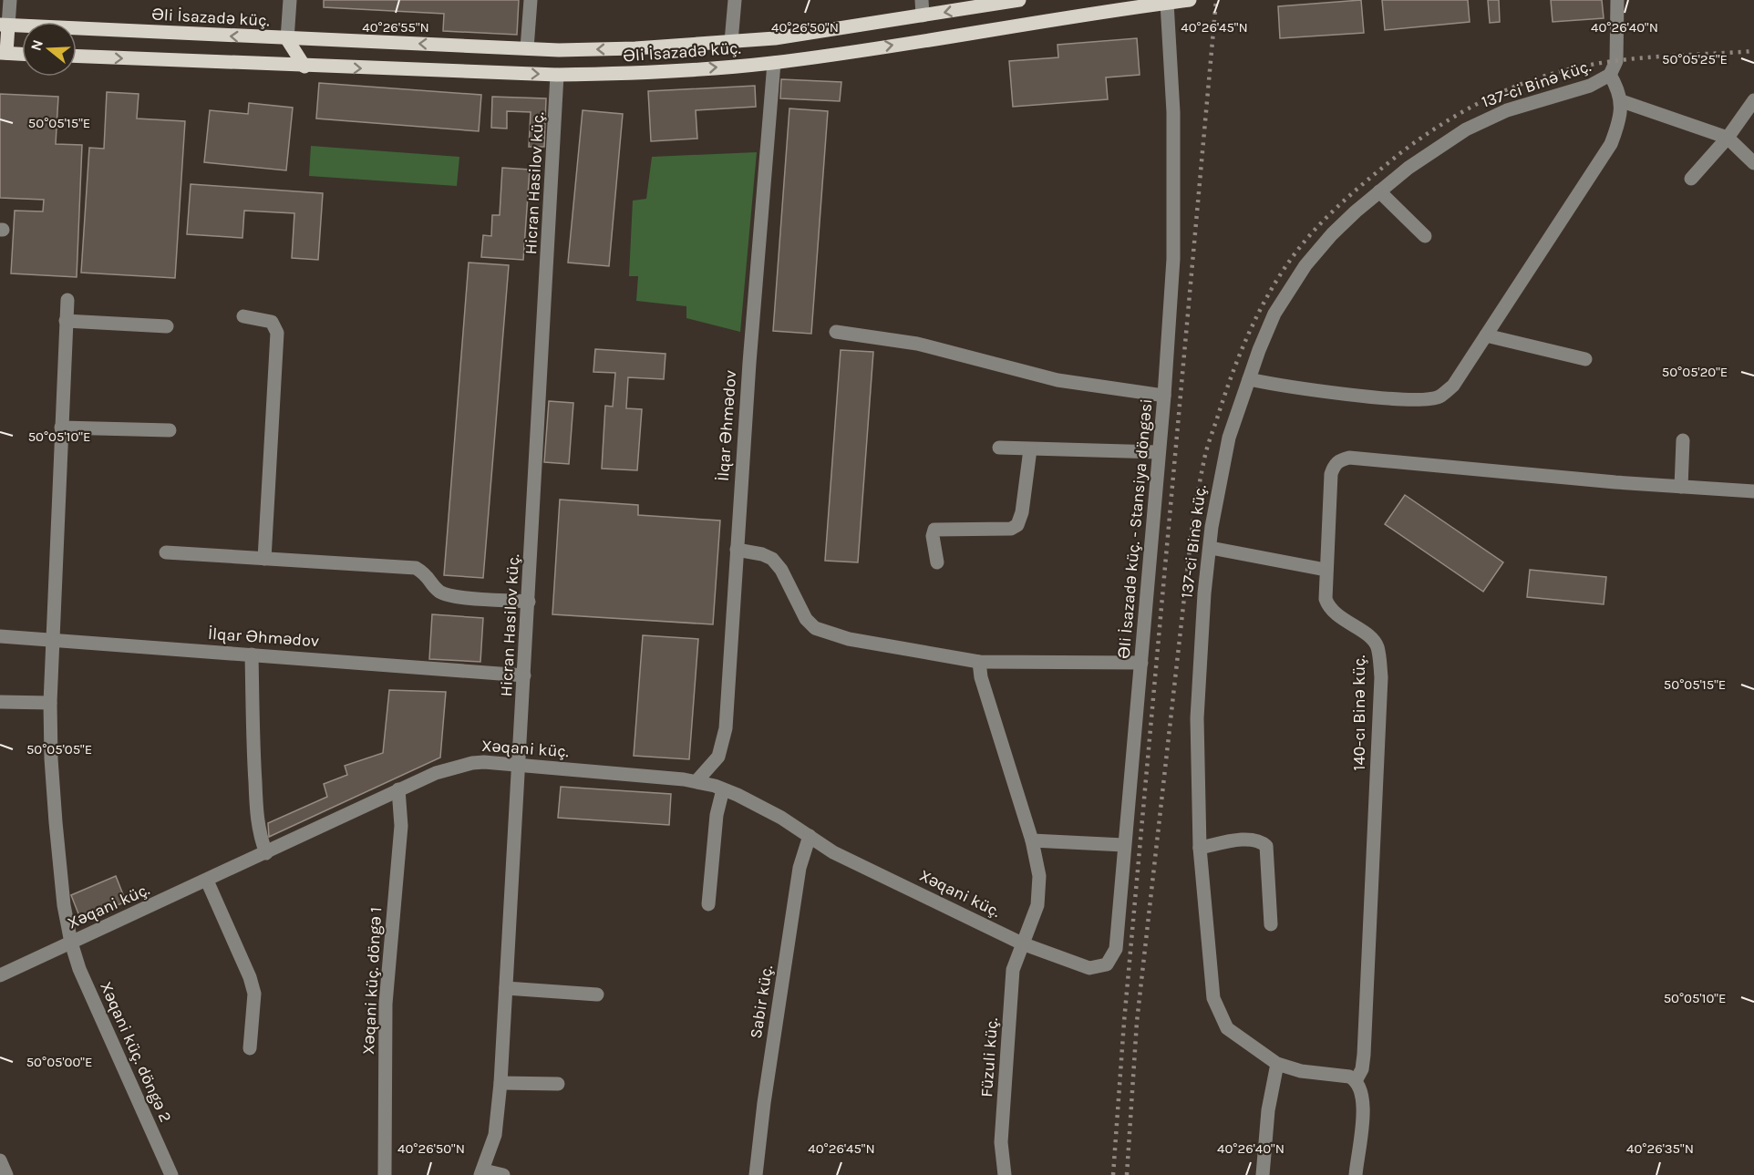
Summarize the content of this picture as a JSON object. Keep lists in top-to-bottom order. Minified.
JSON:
{"streets":{"main road":["Əli İsazadə küç."],"street":["137-ci Binə küç.","Hicran Hasilov küç.","İlqar Əhmədov","Əli İsazadə küç. - Stansiya döngəsi","140-cı Binə küç.","Xəqani küç.","Xəqani küç. döngə 1","Sabir küç.","Xəqani küç. döngə 2","Füzuli küç."]},"crossings":[["Əli İsazadə küç.","Hicran Hasilov küç."],["Əli İsazadə küç.","İlqar Əhmədov"],["Əli İsazadə küç.","Əli İsazadə küç. - Stansiya döngəsi"],["137-ci Binə küç.","140-cı Binə küç."],["Hicran Hasilov küç.","İlqar Əhmədov"],["Hicran Hasilov küç.","Xəqani küç."],["İlqar Əhmədov","Xəqani küç."],["İlqar Əhmədov","Xəqani küç. döngə 2"],["Əli İsazadə küç. - Stansiya döngəsi","Xəqani küç."],["Əli İsazadə küç. - Stansiya döngəsi","Füzuli küç."],["Xəqani küç.","Xəqani küç. döngə 1"],["Xəqani küç.","Sabir küç."],["Xəqani küç.","Xəqani küç. döngə 2"],["Xəqani küç.","Füzuli küç."]],"north":"left","coordinates":["40°26'55\"N","40°26'50\"N","40°26'45\"N","40°26'40\"N","50°05'25\"E","50°05'15\"E","50°05'20\"E","50°05'10\"E","50°05'05\"E","50°05'00\"E","40°26'35\"N"]}
